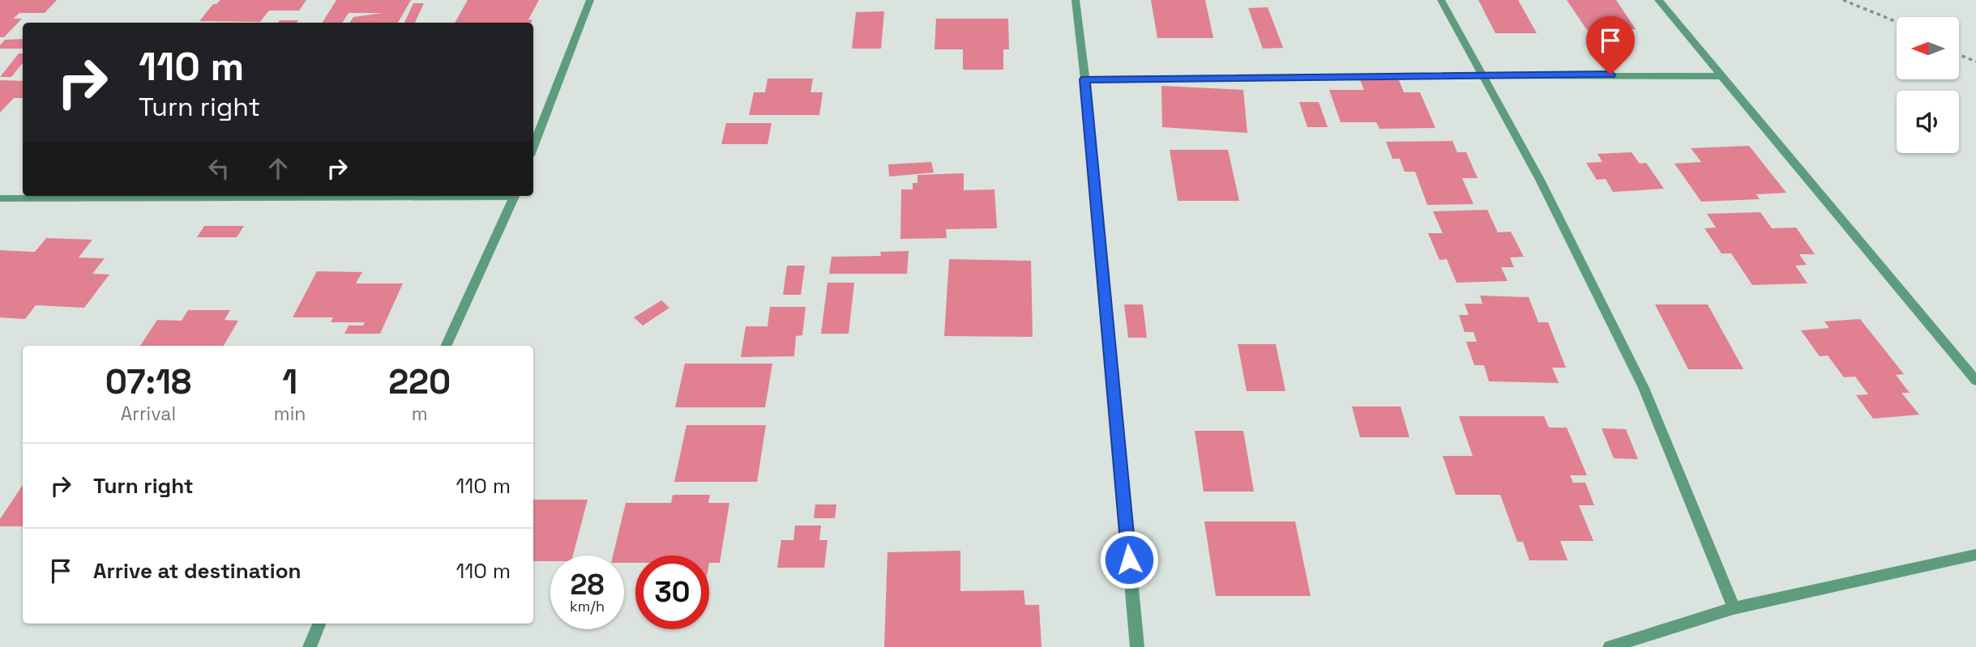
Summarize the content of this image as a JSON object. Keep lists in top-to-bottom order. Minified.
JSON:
{"north":"left","page":{"turn":["110 m","Turn right"],"eta":["07:18","Arrival","1","min","220","m"],"list":[{"name":"Turn right","value":"110 m"},{"name":"Arrive at destination","value":"110 m"}],"speed":"28 km/h","limit":"30"}}
